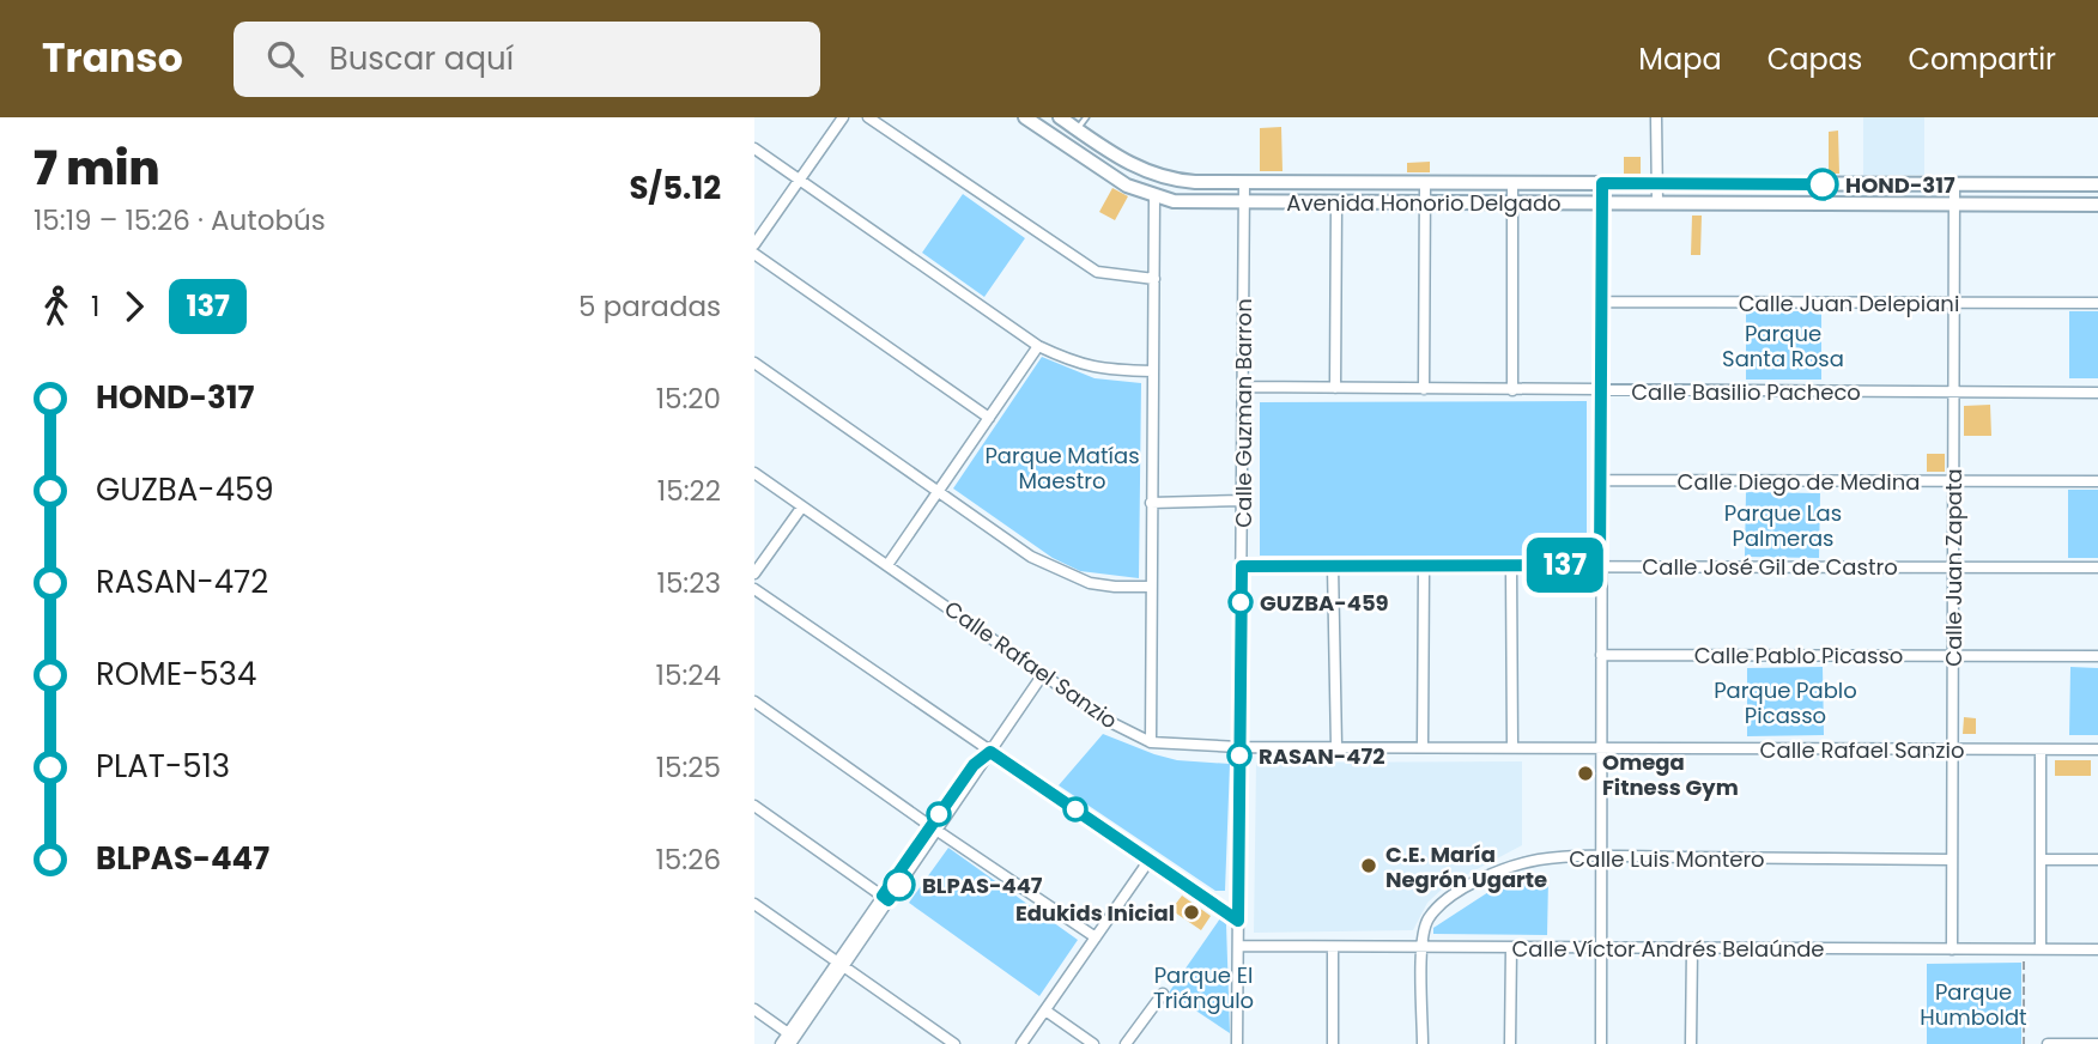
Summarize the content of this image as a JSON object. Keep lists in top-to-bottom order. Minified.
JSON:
{"streets":{"street":["Avenida Honorio Delgado","Calle Juan Delepiani","Calle Basilio Pacheco","Calle Guzman Barron","Calle Diego de Medina","Calle José Gil de Castro","Calle Juan Zapata","Calle Pablo Picasso","Calle Rafael Sanzio","Calle Luis Montero","Calle Víctor Andrés Belaúnde"]},"crossings":[["Avenida Honorio Delgado","Calle Guzman Barron"],["Avenida Honorio Delgado","Calle Juan Zapata"],["Calle Juan Delepiani","Calle Juan Zapata"],["Calle Basilio Pacheco","Calle Guzman Barron"],["Calle Basilio Pacheco","Calle Juan Zapata"],["Calle Guzman Barron","Calle José Gil de Castro"],["Calle Guzman Barron","Calle Rafael Sanzio"],["Calle Guzman Barron","Calle Víctor Andrés Belaúnde"],["Calle Diego de Medina","Calle Juan Zapata"],["Calle José Gil de Castro","Calle Juan Zapata"],["Calle Juan Zapata","Calle Pablo Picasso"],["Calle Juan Zapata","Calle Rafael Sanzio"],["Calle Juan Zapata","Calle Luis Montero"],["Calle Juan Zapata","Calle Víctor Andrés Belaúnde"],["Calle Luis Montero","Calle Víctor Andrés Belaúnde"]],"parks":["Parque Santa Rosa","Parque Matías Maestro","Parque Las Palmeras","Parque Pablo Picasso","Parque El Triángulo","Parque Humboldt"],"places":["HOND-317","GUZBA-459","RASAN-472","Omega Fitness Gym","C.E. María Negrón Ugarte","BLPAS-447","Edukids Inicial"],"lines":["bus line 137"],"page":{"header":"Transo","search":"Buscar aquí","nav":["Mapa","Capas","Compartir"],"heading":["7 min","15:19 – 15:26 · Autobús","S/5.12"],"on_map":"137","legs":["1","137","5 paradas"],"list":[{"name":"HOND-317","value":"15:20"},{"name":"GUZBA-459","value":"15:22"},{"name":"RASAN-472","value":"15:23"},{"name":"ROME-534","value":"15:24"},{"name":"PLAT-513","value":"15:25"},{"name":"BLPAS-447","value":"15:26"}]}}
